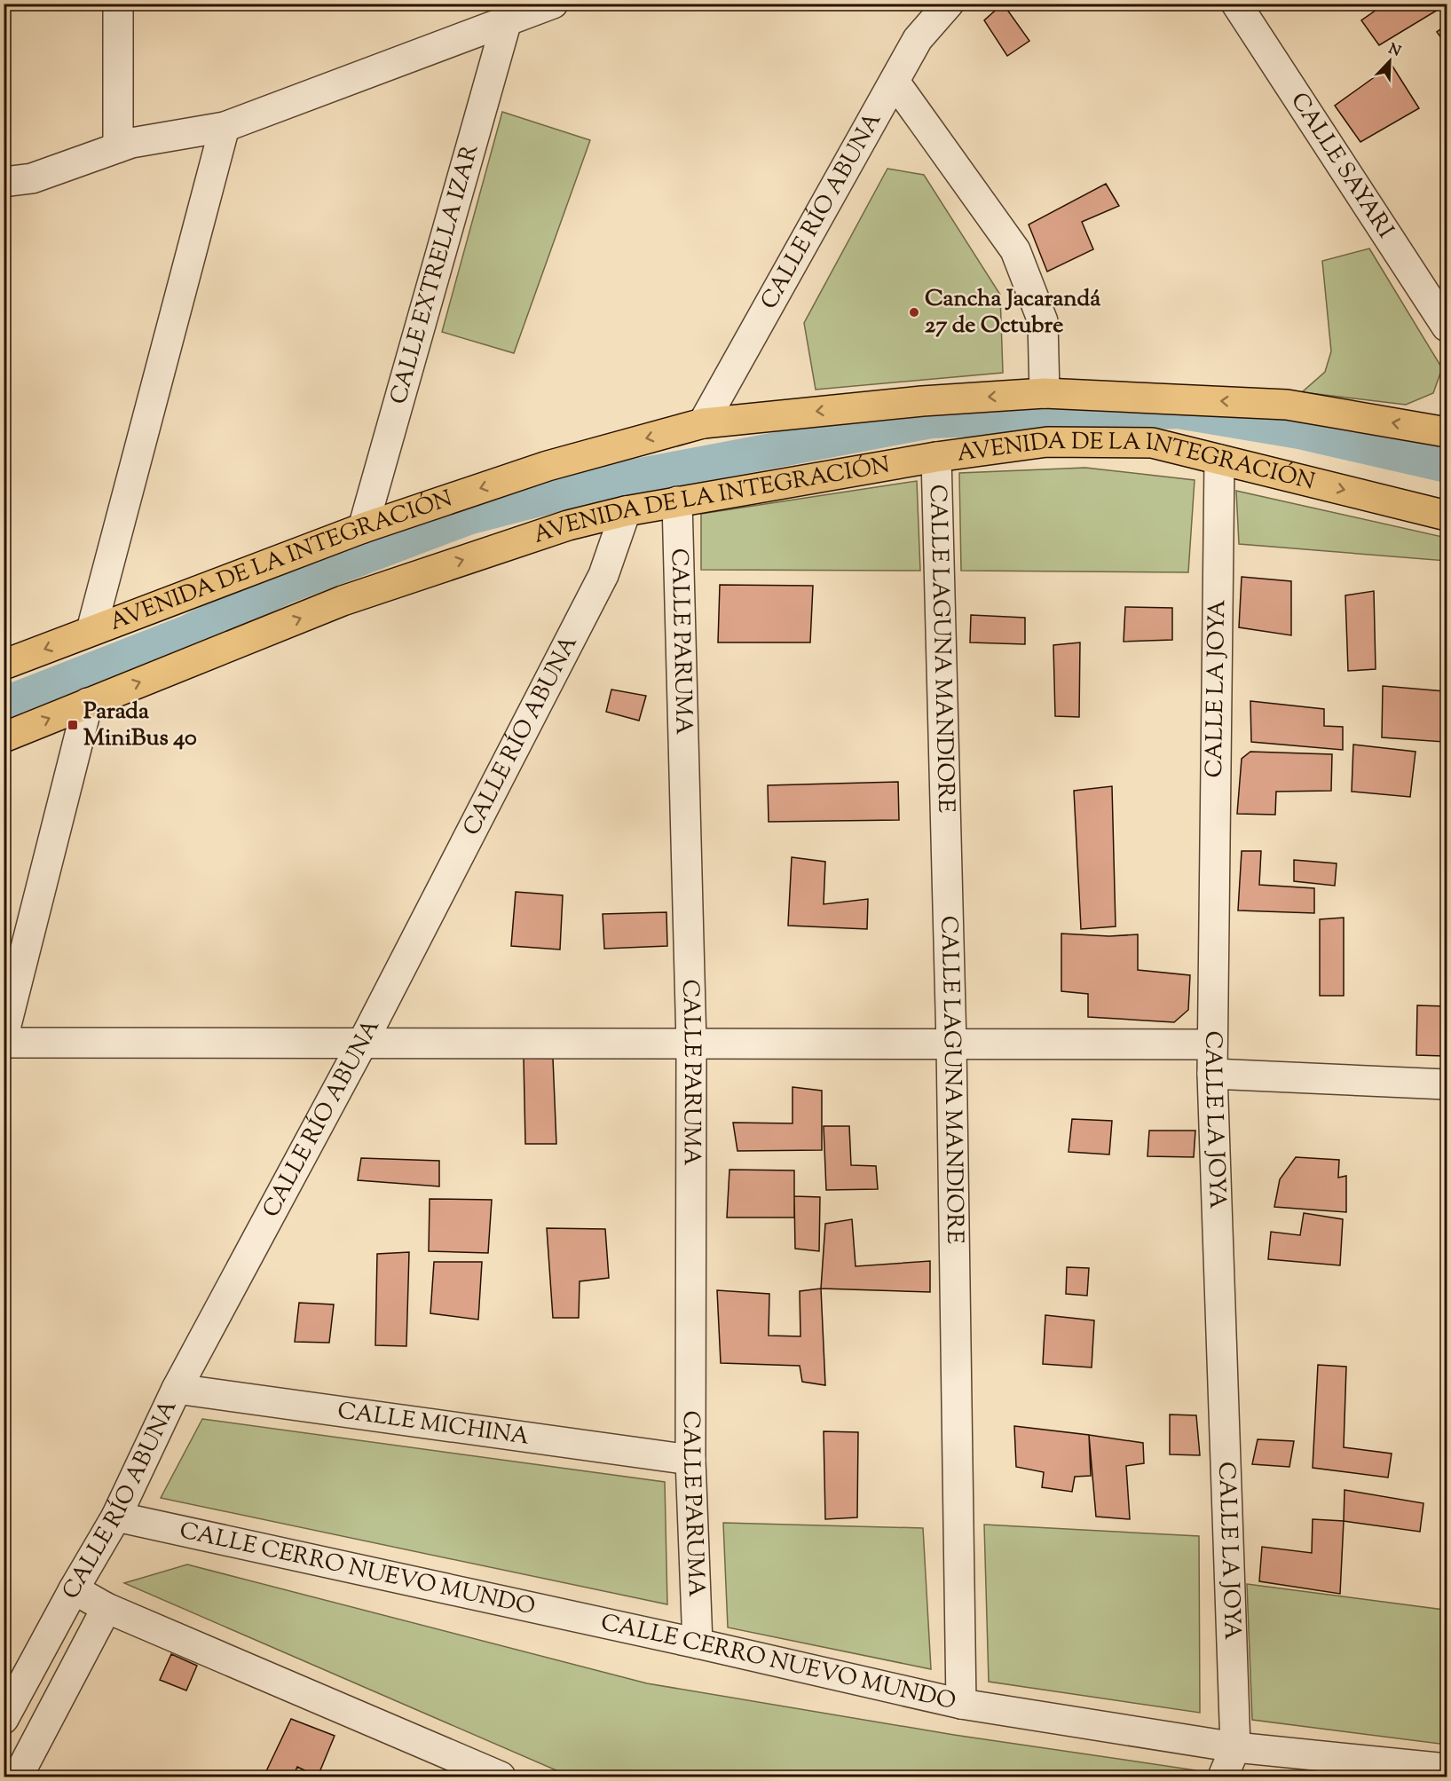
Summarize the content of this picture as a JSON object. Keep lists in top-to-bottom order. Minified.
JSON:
{"streets":{"main road":["AVENIDA DE LA INTEGRACIÓN"],"street":["CALLE SAYARI","CALLE RÍO ABUNA","CALLE EXTRELLA IZAR","CALLE PARUMA","CALLE LAGUNA MANDIORE","CALLE LA JOYA","CALLE MICHINA","CALLE CERRO NUEVO MUNDO"]},"crossings":[["CALLE RÍO ABUNA","AVENIDA DE LA INTEGRACIÓN"],["CALLE RÍO ABUNA","CALLE MICHINA"],["CALLE RÍO ABUNA","CALLE CERRO NUEVO MUNDO"],["CALLE EXTRELLA IZAR","AVENIDA DE LA INTEGRACIÓN"],["AVENIDA DE LA INTEGRACIÓN","CALLE PARUMA"],["AVENIDA DE LA INTEGRACIÓN","CALLE LAGUNA MANDIORE"],["AVENIDA DE LA INTEGRACIÓN","CALLE LA JOYA"],["CALLE PARUMA","CALLE MICHINA"],["CALLE PARUMA","CALLE CERRO NUEVO MUNDO"],["CALLE LAGUNA MANDIORE","CALLE CERRO NUEVO MUNDO"],["CALLE LA JOYA","CALLE CERRO NUEVO MUNDO"]],"places":{"other":["Cancha Jacarandá 27 de Octubre"],"transit":["Parada MiniBus 40"]},"north":"top right"}
